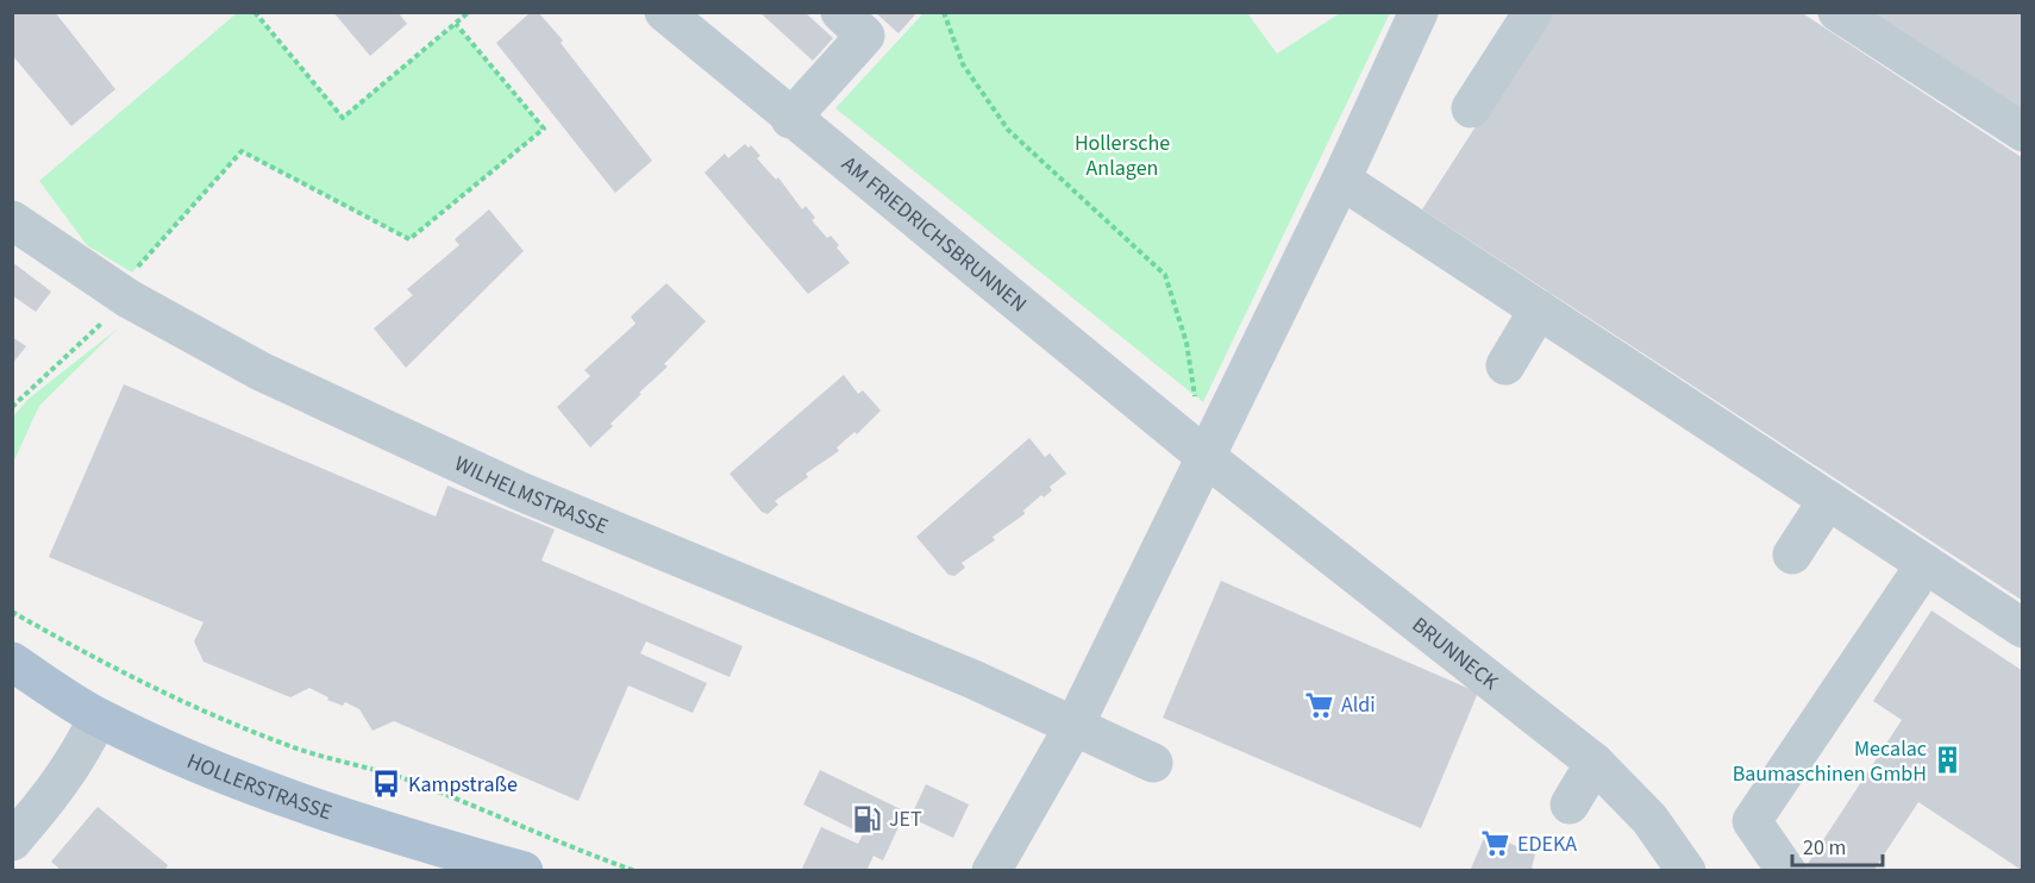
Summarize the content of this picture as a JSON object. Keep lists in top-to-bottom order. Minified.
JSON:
{"streets":{"main road":["HOLLERSTRASSE"],"street":["AM FRIEDRICHSBRUNNEN","WILHELMSTRASSE","BRUNNECK"]},"crossings":[["AM FRIEDRICHSBRUNNEN","BRUNNECK"]],"parks":["Hollersche Anlagen"],"places":{"supermarket":["Aldi","EDEKA"],"building":["Mecalac Baumaschinen GmbH"],"bus stop":["Kampstraße"],"fuel station":["JET"]},"scale_bar":"20 m"}
